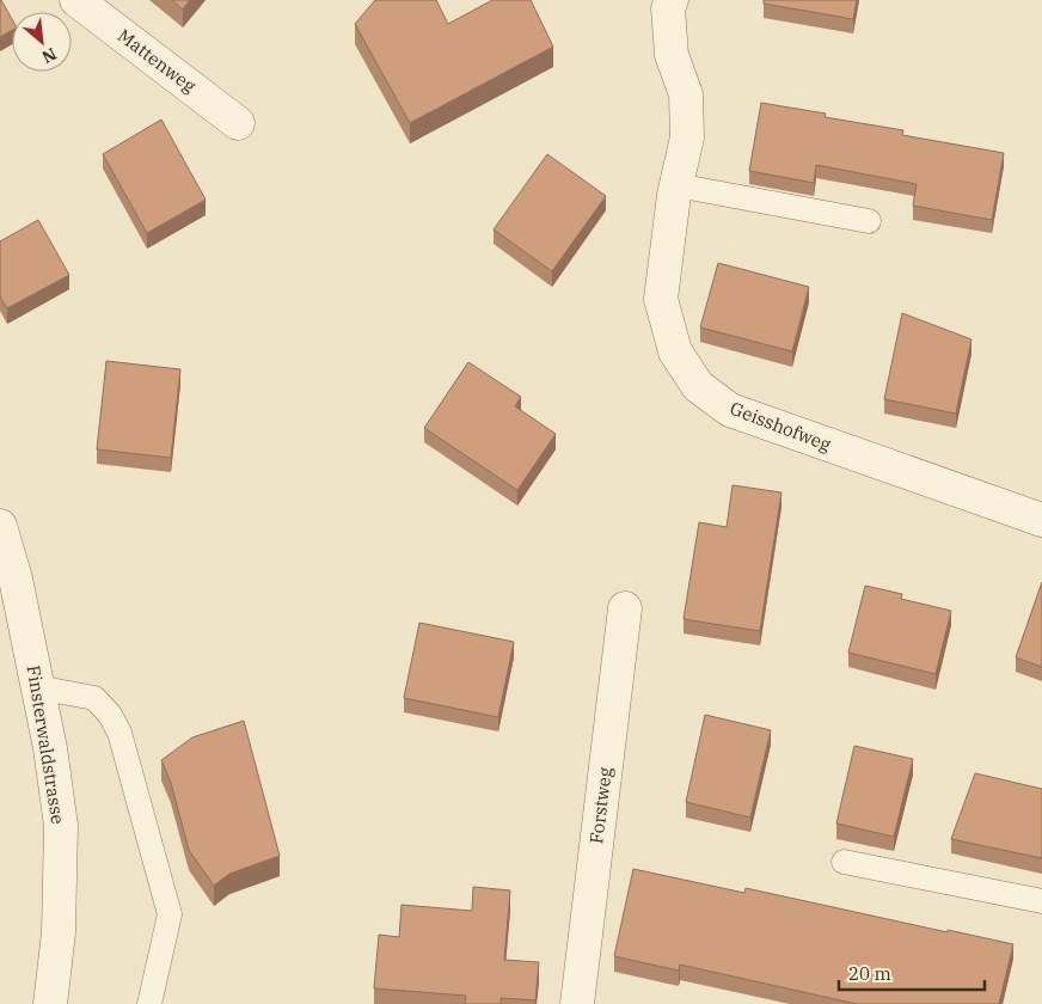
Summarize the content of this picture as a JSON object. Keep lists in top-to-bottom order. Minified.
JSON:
{"streets":{"street":["Mattenweg","Geisshofweg","Finsterwaldstrasse","Forstweg"]},"scale_bar":"20 m","north":"bottom right"}
